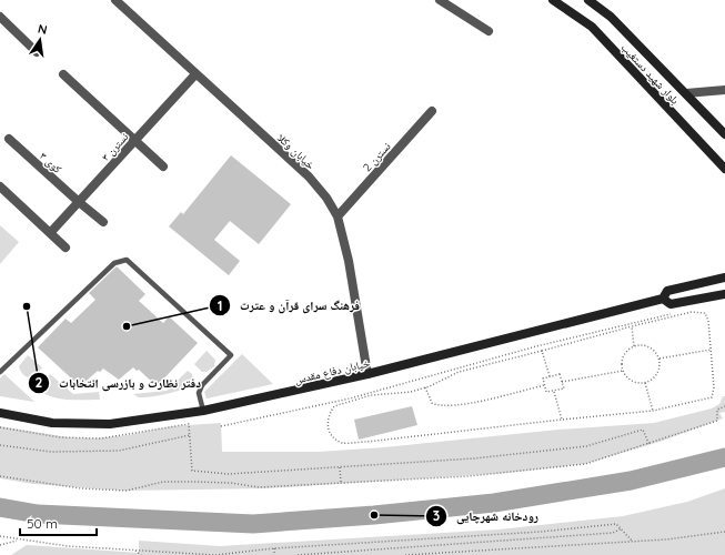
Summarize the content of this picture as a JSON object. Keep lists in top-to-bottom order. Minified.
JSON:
{"streets":{"street":["بلوار شهید دستغیب","نسترن ۳","خیابان وکلا","نسترن 2","کوی ۳","خیابان دفاع مقدس"]},"crossings":[["نسترن ۳","خیابان وکلا"],["نسترن ۳","کوی ۳"],["خیابان وکلا","نسترن 2"],["خیابان وکلا","خیابان دفاع مقدس"]],"places":["دفتر نظارت و بازرسی انتخابات","فرهنگ سرای قرآن و عترت","رودخانه شهرچایی"],"scale_bar":"50 m","north":"top"}
